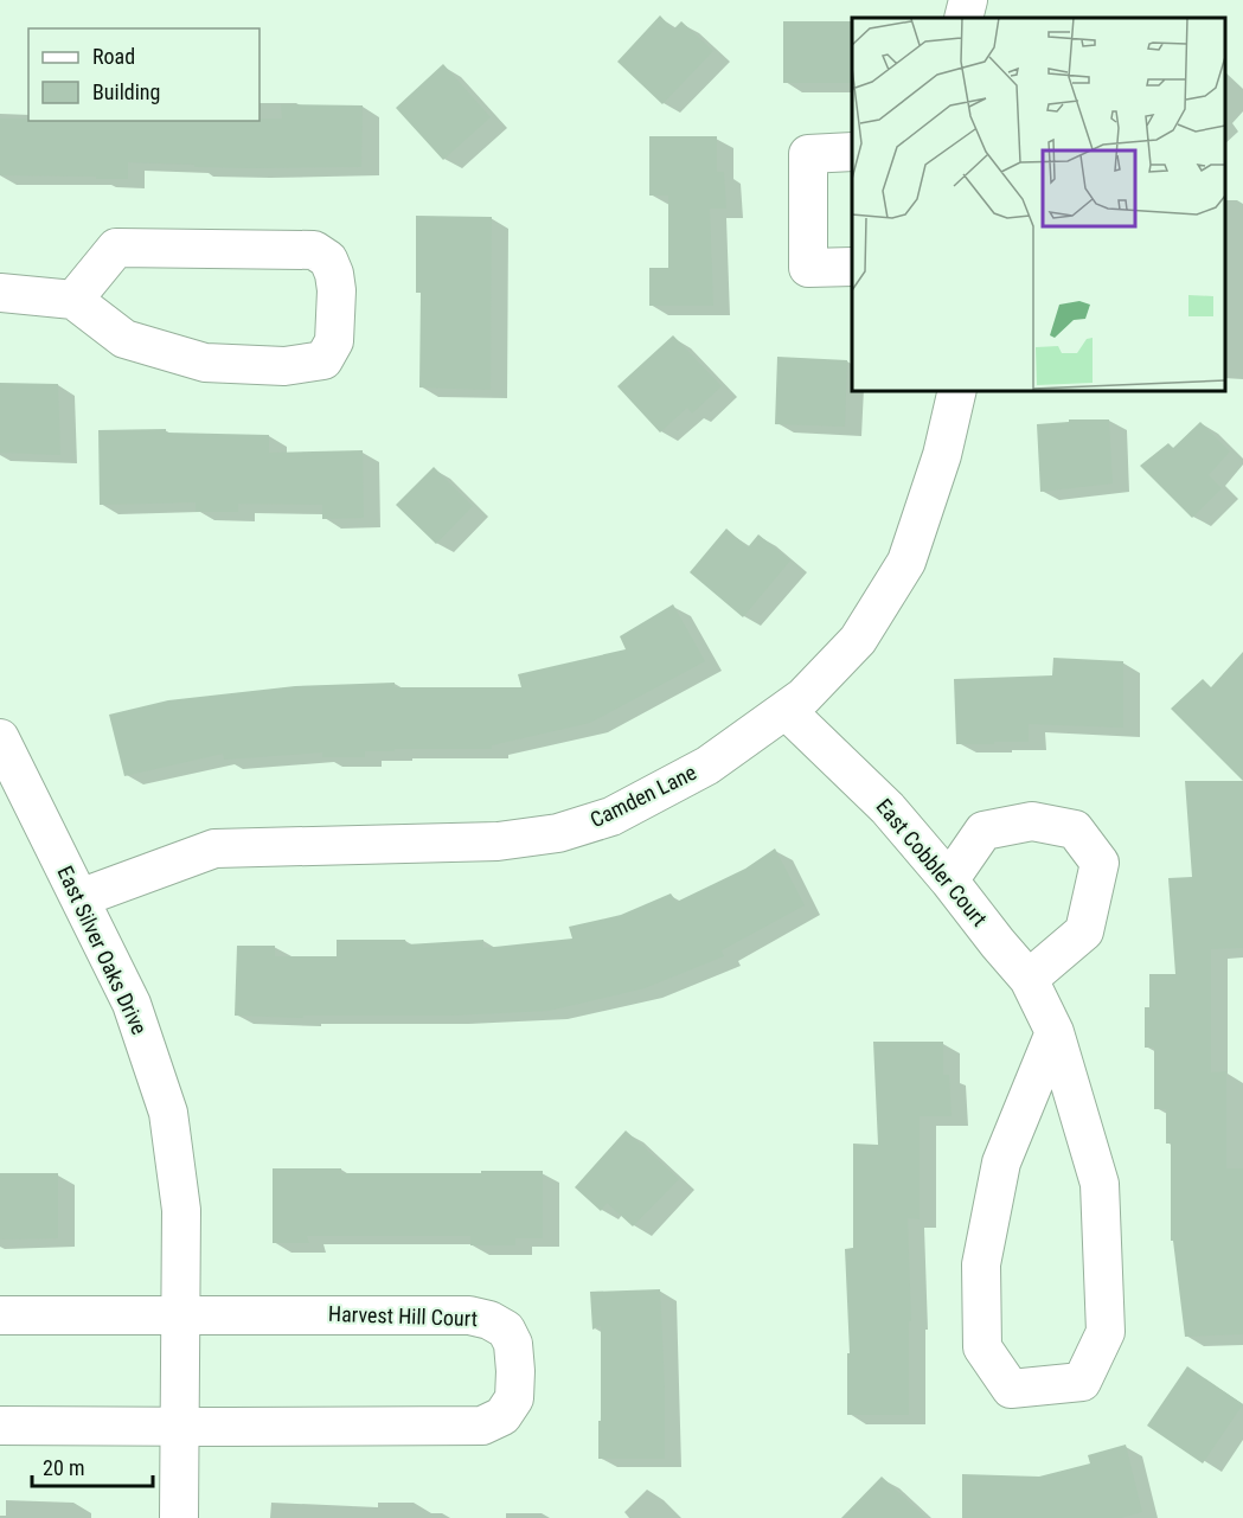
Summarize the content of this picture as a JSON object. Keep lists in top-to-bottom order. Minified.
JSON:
{"streets":{"street":["Camden Lane","East Cobbler Court","East Silver Oaks Drive","Harvest Hill Court"]},"crossings":[["Camden Lane","East Cobbler Court"],["Camden Lane","East Silver Oaks Drive"],["East Silver Oaks Drive","Harvest Hill Court"]],"legend":["Road","Building"],"scale_bar":"20 m"}
